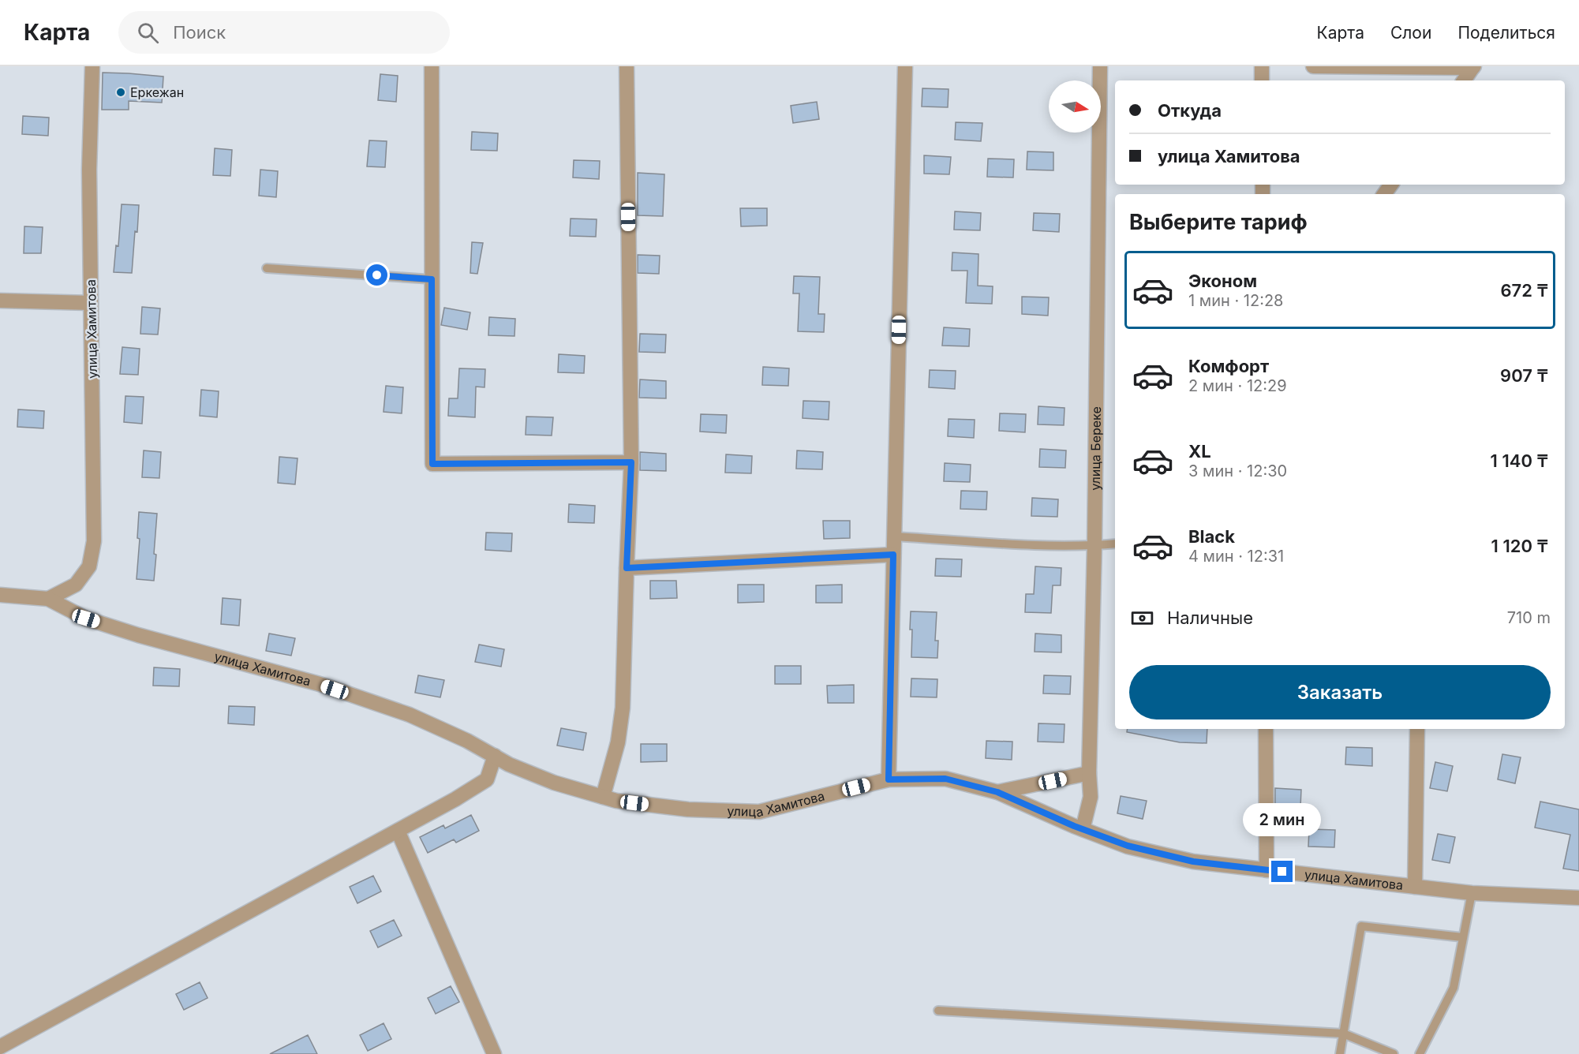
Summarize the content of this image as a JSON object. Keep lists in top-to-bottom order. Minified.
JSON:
{"streets":{"street":["улица Хамитова","улица Береке"]},"crossings":[["улица Хамитова","улица Береке"]],"places":["Еркежан"],"north":"right","page":{"header":"Карта","search":"Поиск","nav":["Карта","Слои","Поделиться"],"banner":["Откуда","улица Хамитова"],"heading":"Выберите тариф","list":[{"name":"Эконом","note":"1 мин · 12:28","value":"672 ₸"},{"name":"Комфорт","note":"2 мин · 12:29","value":"907 ₸"},{"name":"XL","note":"3 мин · 12:30","value":"1 140 ₸"},{"name":"Black","note":"4 мин · 12:31","value":"1 120 ₸"}],"pay":["Наличные","710 m"],"buttons":"Заказать","bubble":"2 мин"}}
